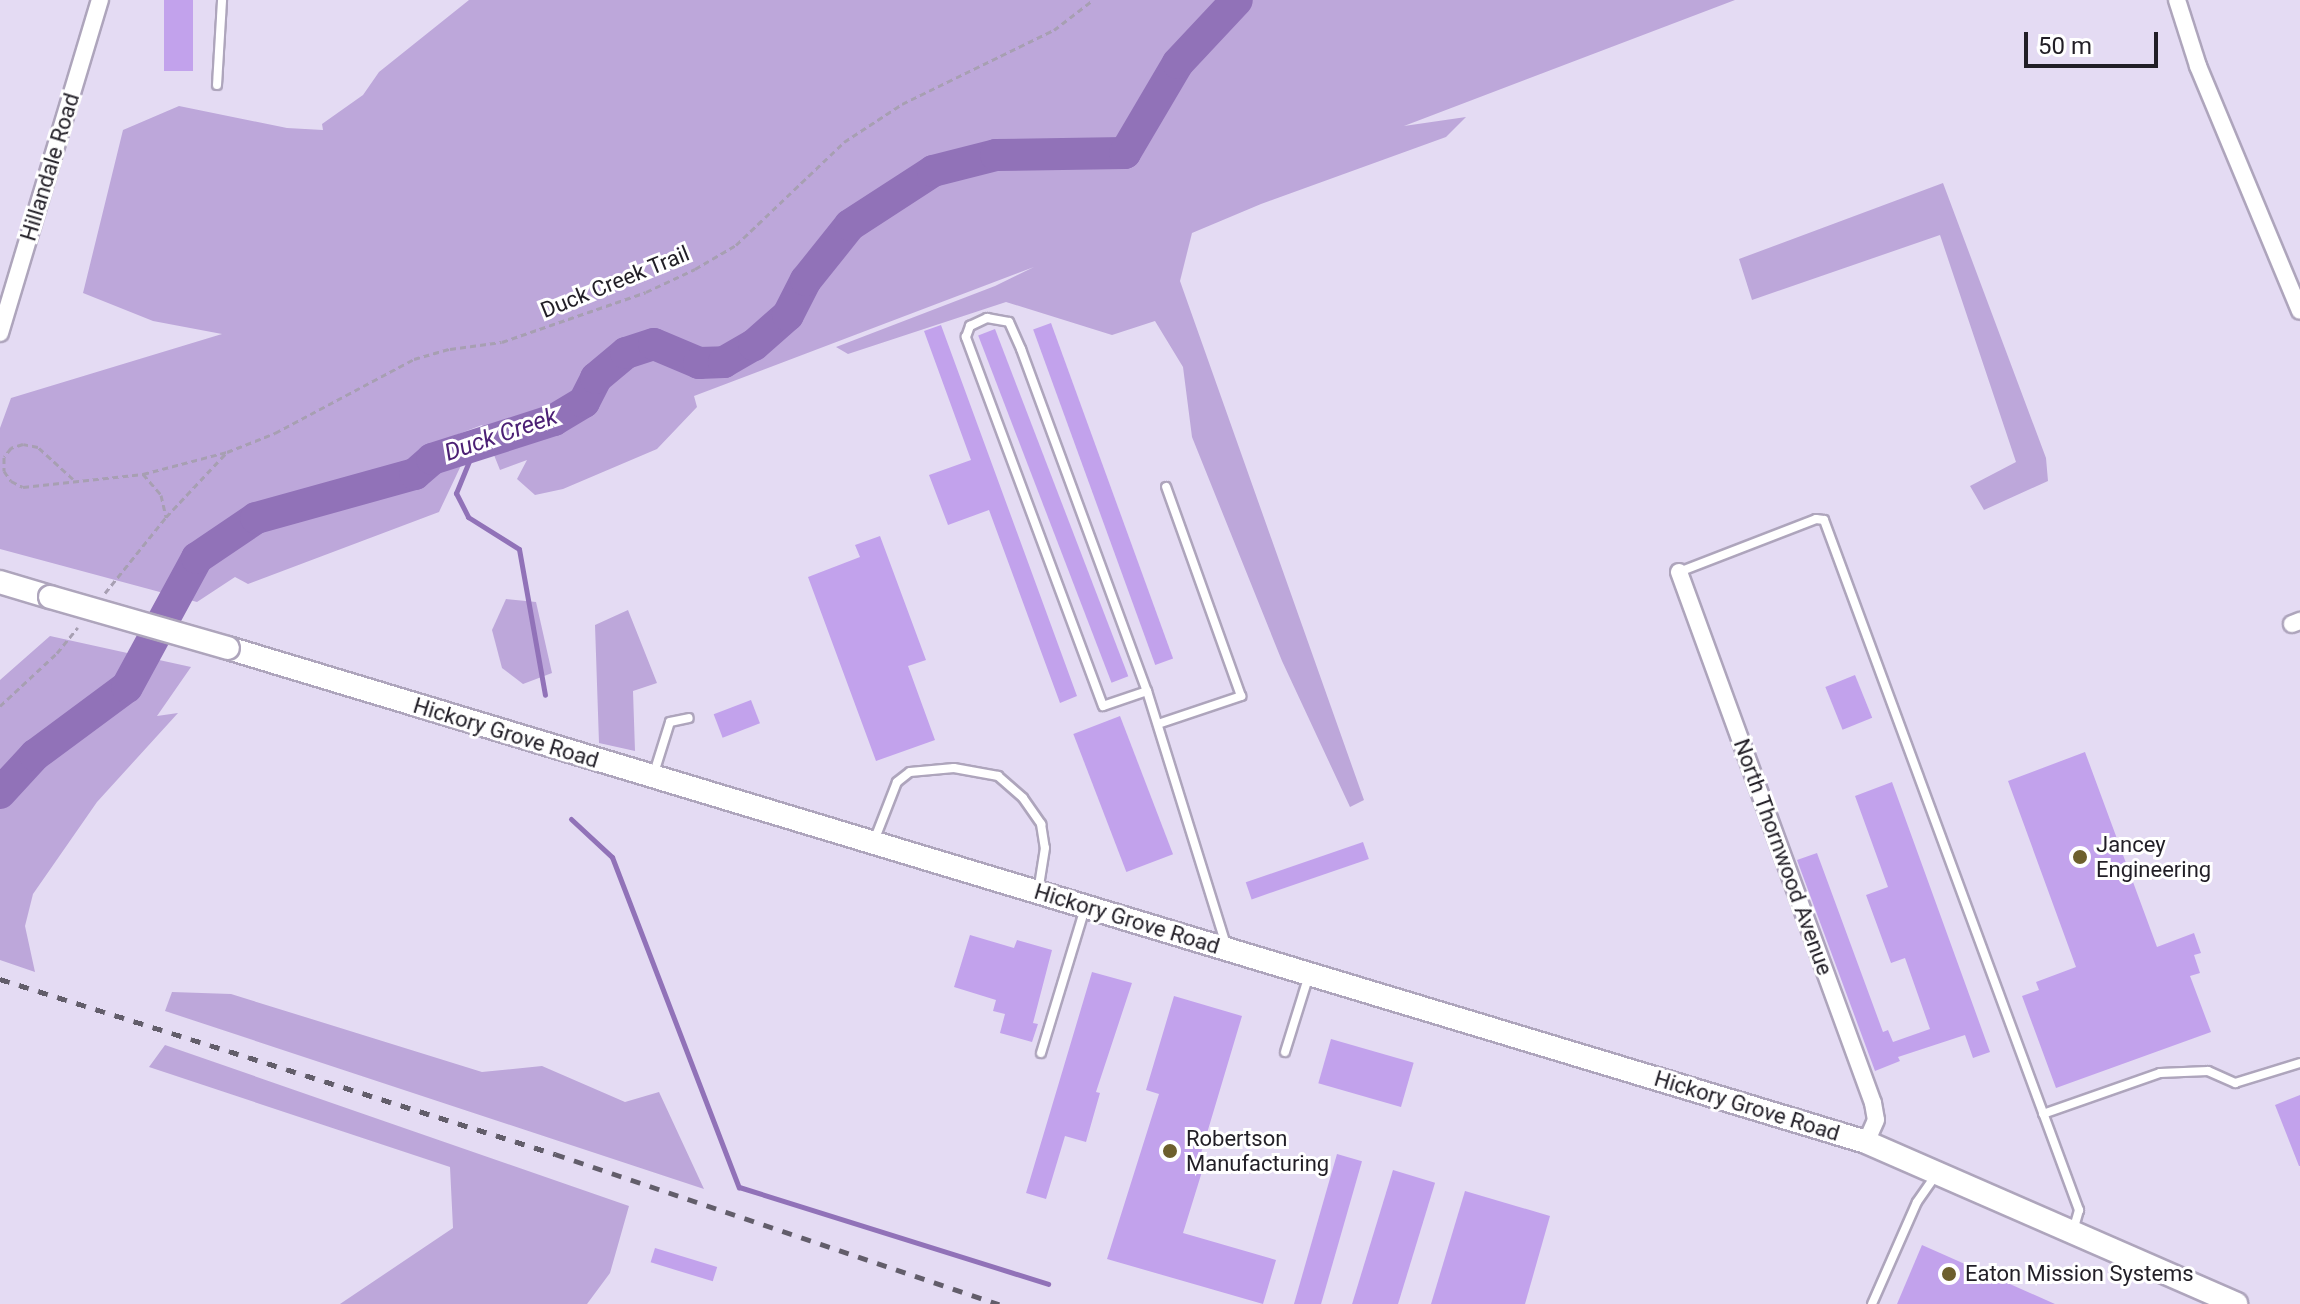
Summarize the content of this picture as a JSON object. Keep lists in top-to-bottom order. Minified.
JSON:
{"streets":{"main road":["Hickory Grove Road"],"street":["Hillandale Road","North Thornwood Avenue"],"path":["Duck Creek Trail"]},"crossings":[["Hickory Grove Road","North Thornwood Avenue"]],"water":["Duck Creek"],"places":["Jancey Engineering","Robertson Manufacturing","Eaton Mission Systems"],"scale_bar":"50 m"}
